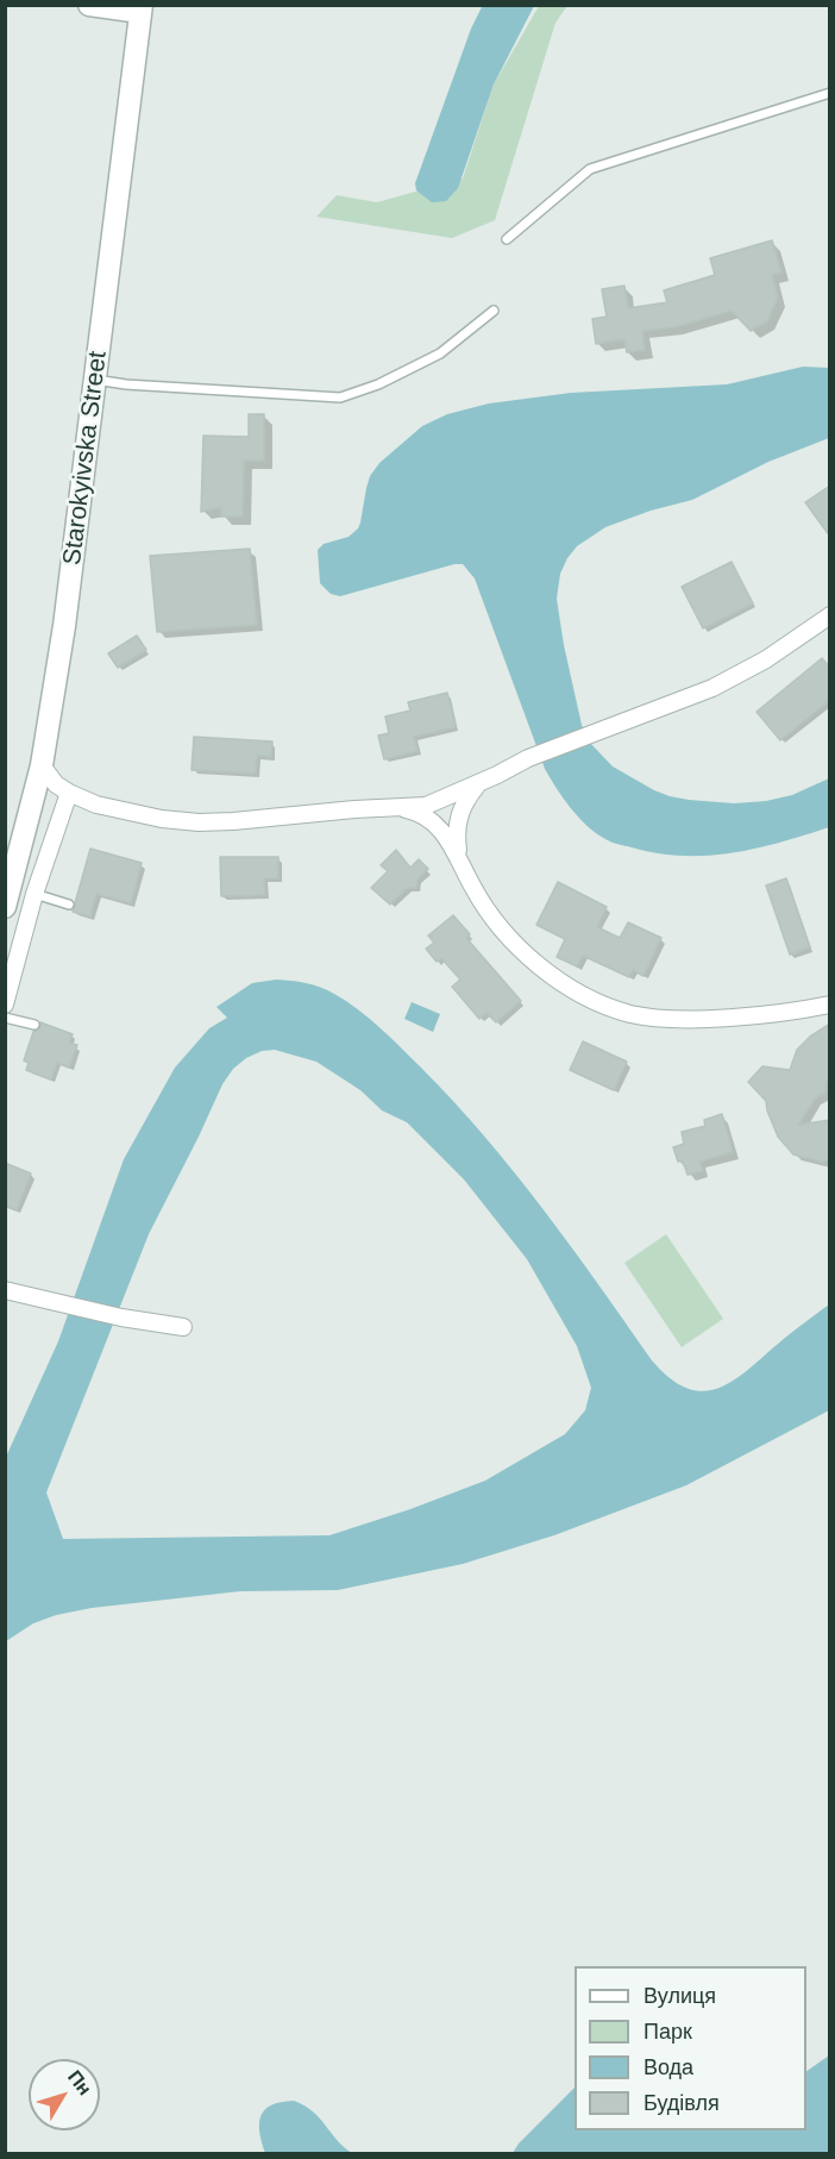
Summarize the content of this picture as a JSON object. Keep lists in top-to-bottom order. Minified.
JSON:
{"streets":{"street":["Starokyivska Street"]},"legend":["Вулиця","Парк","Вода","Будівля"],"north":"top right"}
